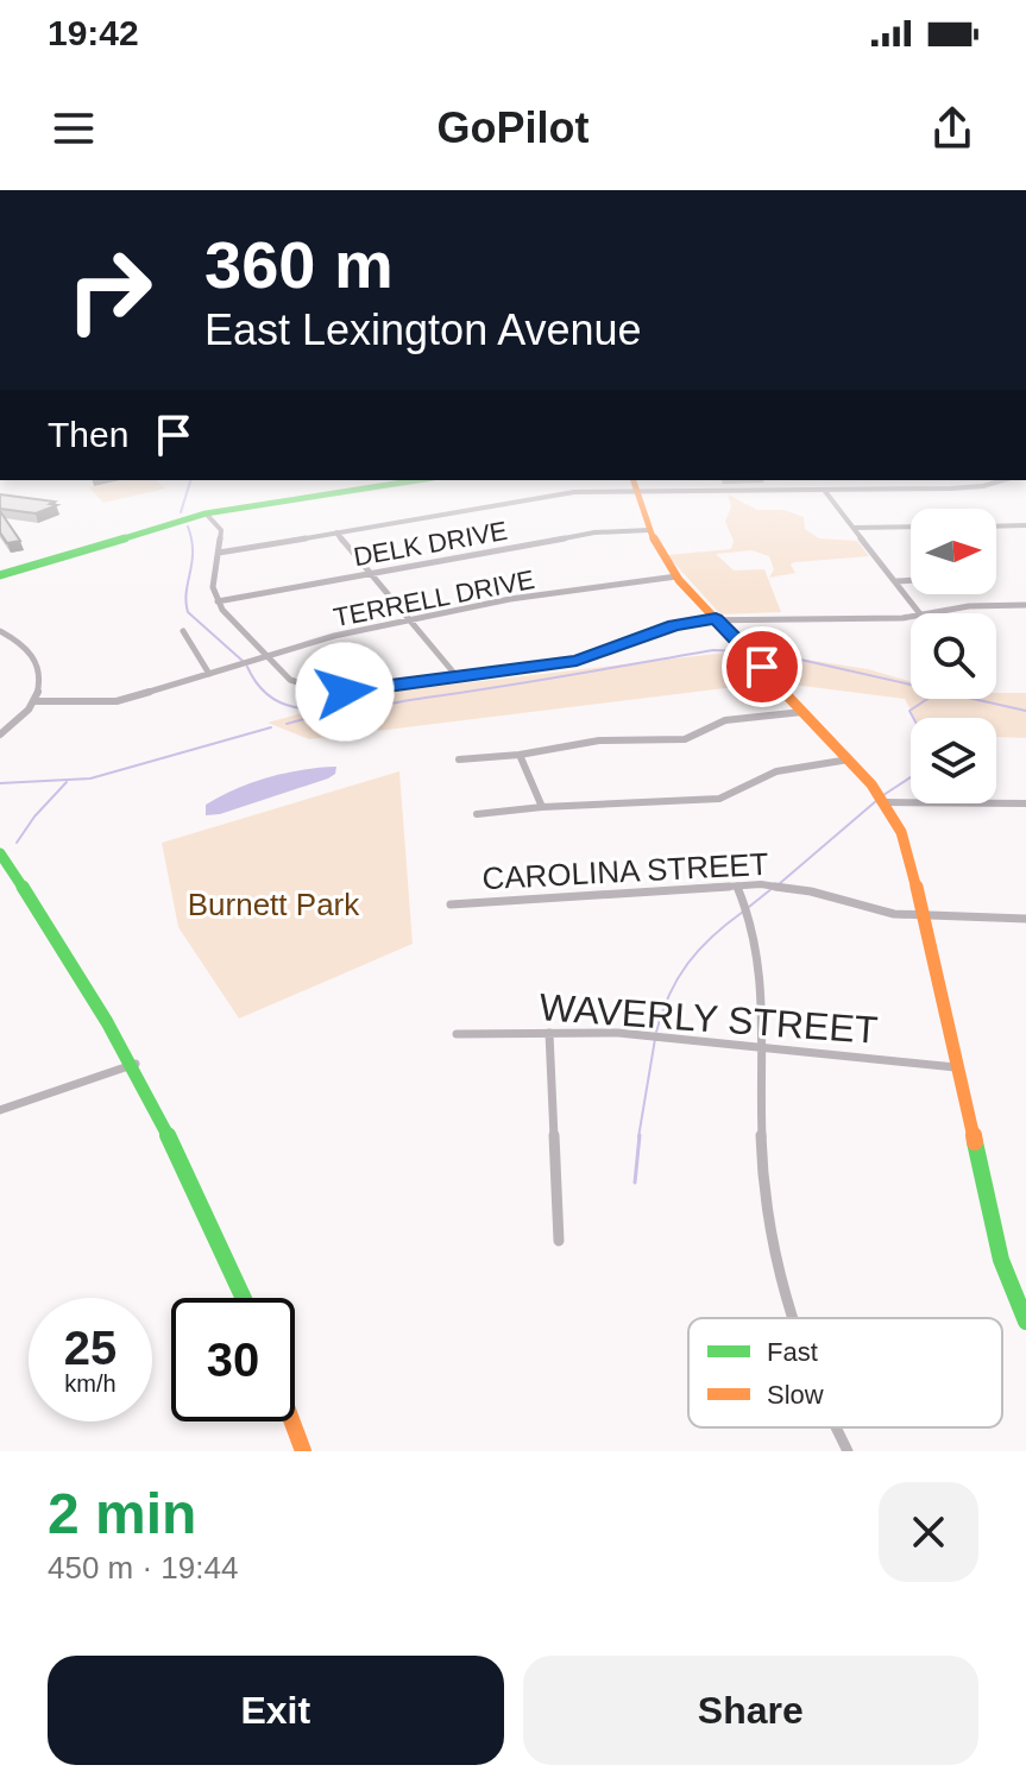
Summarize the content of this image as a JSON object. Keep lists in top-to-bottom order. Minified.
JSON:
{"streets":{"street":["DELK DRIVE","TERRELL DRIVE","CAROLINA STREET","WAVERLY STREET"]},"parks":["Burnett Park"],"legend":["Fast","Slow"],"north":"right","page":{"status":"19:42","header":"GoPilot","turn":["360 m","East Lexington Avenue"],"then":"Then","speed":"25 km/h","limit":"30","heading":["2 min","450 m · 19:44"],"buttons":["Exit","Share"]}}
